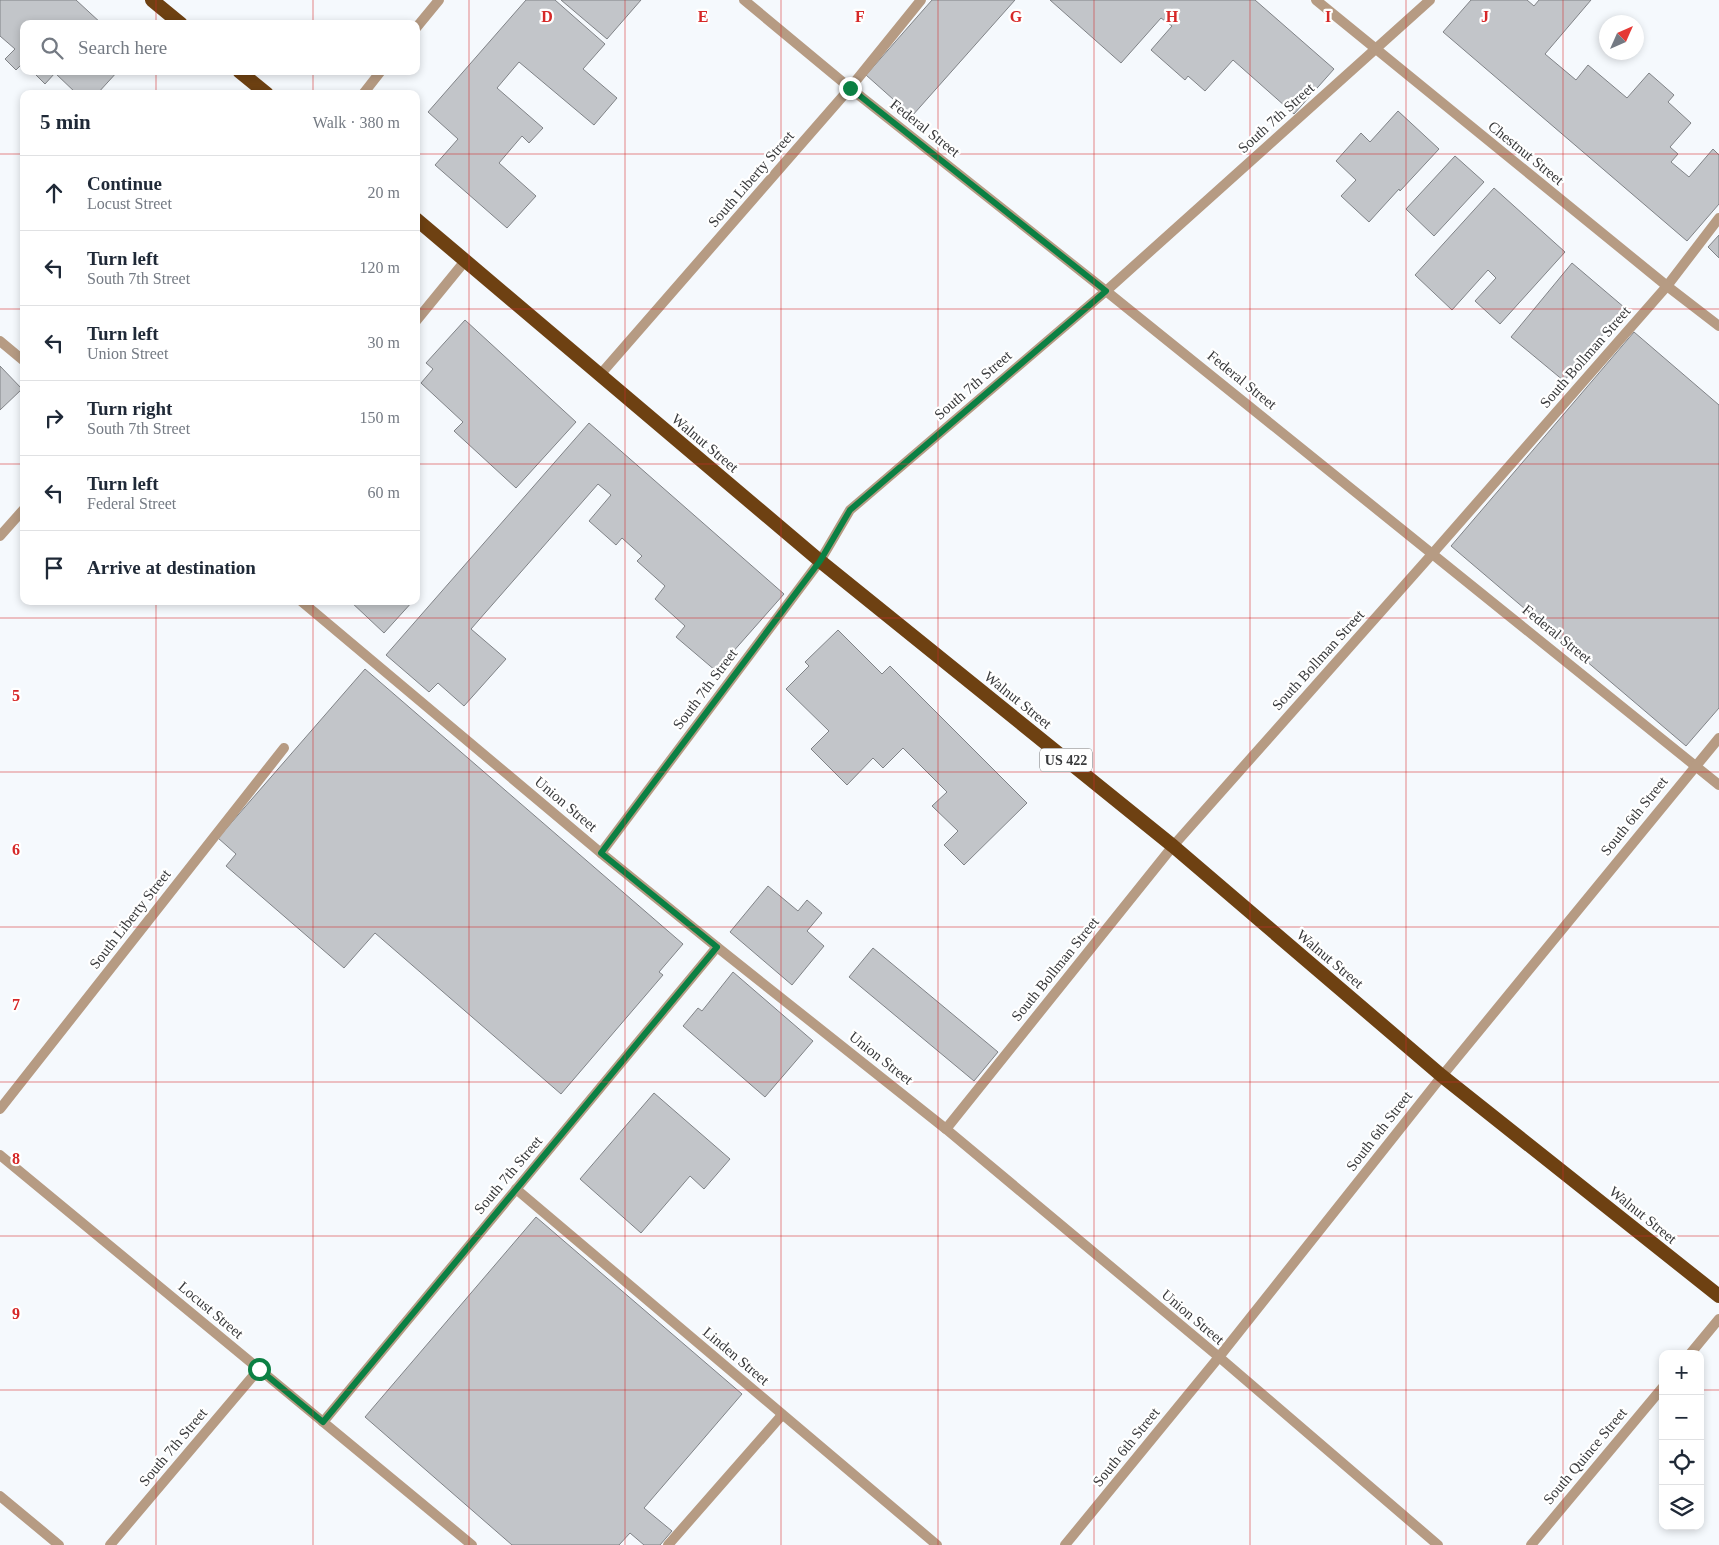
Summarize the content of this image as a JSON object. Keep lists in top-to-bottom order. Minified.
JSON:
{"streets":{"highway":["Walnut Street","US 422"],"street":["South 7th Street","Federal Street","Chestnut Street","South Liberty Street","South Bollman Street","Union Street","South 6th Street","Locust Street","Linden Street","South Quince Street"]},"crossings":[["South 7th Street","Federal Street"],["South 7th Street","Chestnut Street"],["South 7th Street","Walnut Street"],["South 7th Street","Union Street"],["South 7th Street","Locust Street"],["South 7th Street","Linden Street"],["Federal Street","South Liberty Street"],["Federal Street","South Bollman Street"],["Federal Street","South 6th Street"],["Chestnut Street","South Bollman Street"],["South Liberty Street","Walnut Street"],["South Bollman Street","Walnut Street"],["South Bollman Street","Union Street"],["Walnut Street","South 6th Street"],["Union Street","South 6th Street"]],"north":"top right","page":{"search":"Search here","heading":["5 min","Walk · 380 m"],"list":[["Continue","Locust Street","20 m"],["Turn left","South 7th Street","120 m"],["Turn left","Union Street","30 m"],["Turn right","South 7th Street","150 m"],["Turn left","Federal Street","60 m"],"Arrive at destination"],"map_buttons":["+","−"]},"grid":{"columns":["D","E","F","G","H","I","J"],"rows":["5","6","7","8","9"]}}
